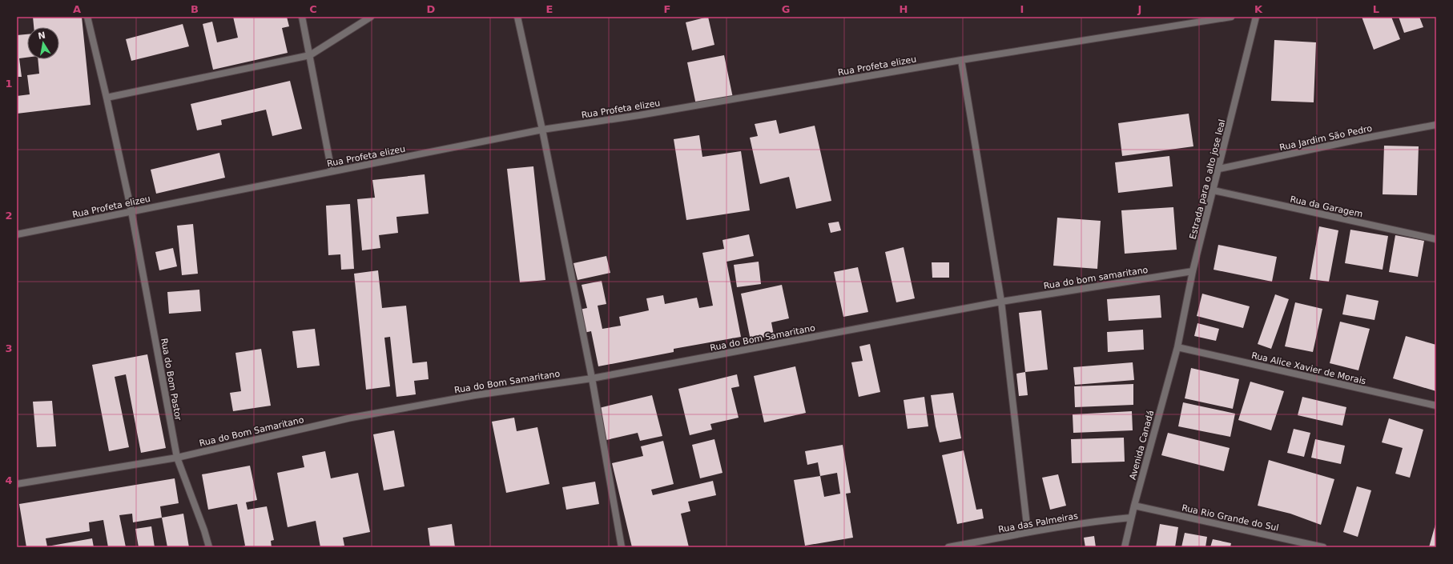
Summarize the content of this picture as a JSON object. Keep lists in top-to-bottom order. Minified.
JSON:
{"streets":{"street":["Rua Profeta elizeu","Rua Jardim São Pedro","Estrada para o alto jose leal","Rua da Garagem","Rua do bom samaritano","Rua do Bom Samaritano","Rua Alice Xavier de Morais","Rua do Bom Pastor","Avenida Canadá","Rua Rio Grande do Sul","Rua das Palmeiras"]},"crossings":[["Rua Profeta elizeu","Rua do Bom Pastor"],["Rua Jardim São Pedro","Estrada para o alto jose leal"],["Estrada para o alto jose leal","Rua da Garagem"],["Estrada para o alto jose leal","Rua do bom samaritano"],["Estrada para o alto jose leal","Rua Alice Xavier de Morais"],["Estrada para o alto jose leal","Avenida Canadá"],["Rua do bom samaritano","Rua do Bom Samaritano"],["Rua do Bom Samaritano","Rua do Bom Pastor"],["Rua Alice Xavier de Morais","Avenida Canadá"],["Avenida Canadá","Rua Rio Grande do Sul"],["Avenida Canadá","Rua das Palmeiras"]],"north":"top","grid":{"columns":["A","B","C","D","E","F","G","H","I","J","K","L"],"rows":["1","2","3","4"]}}
